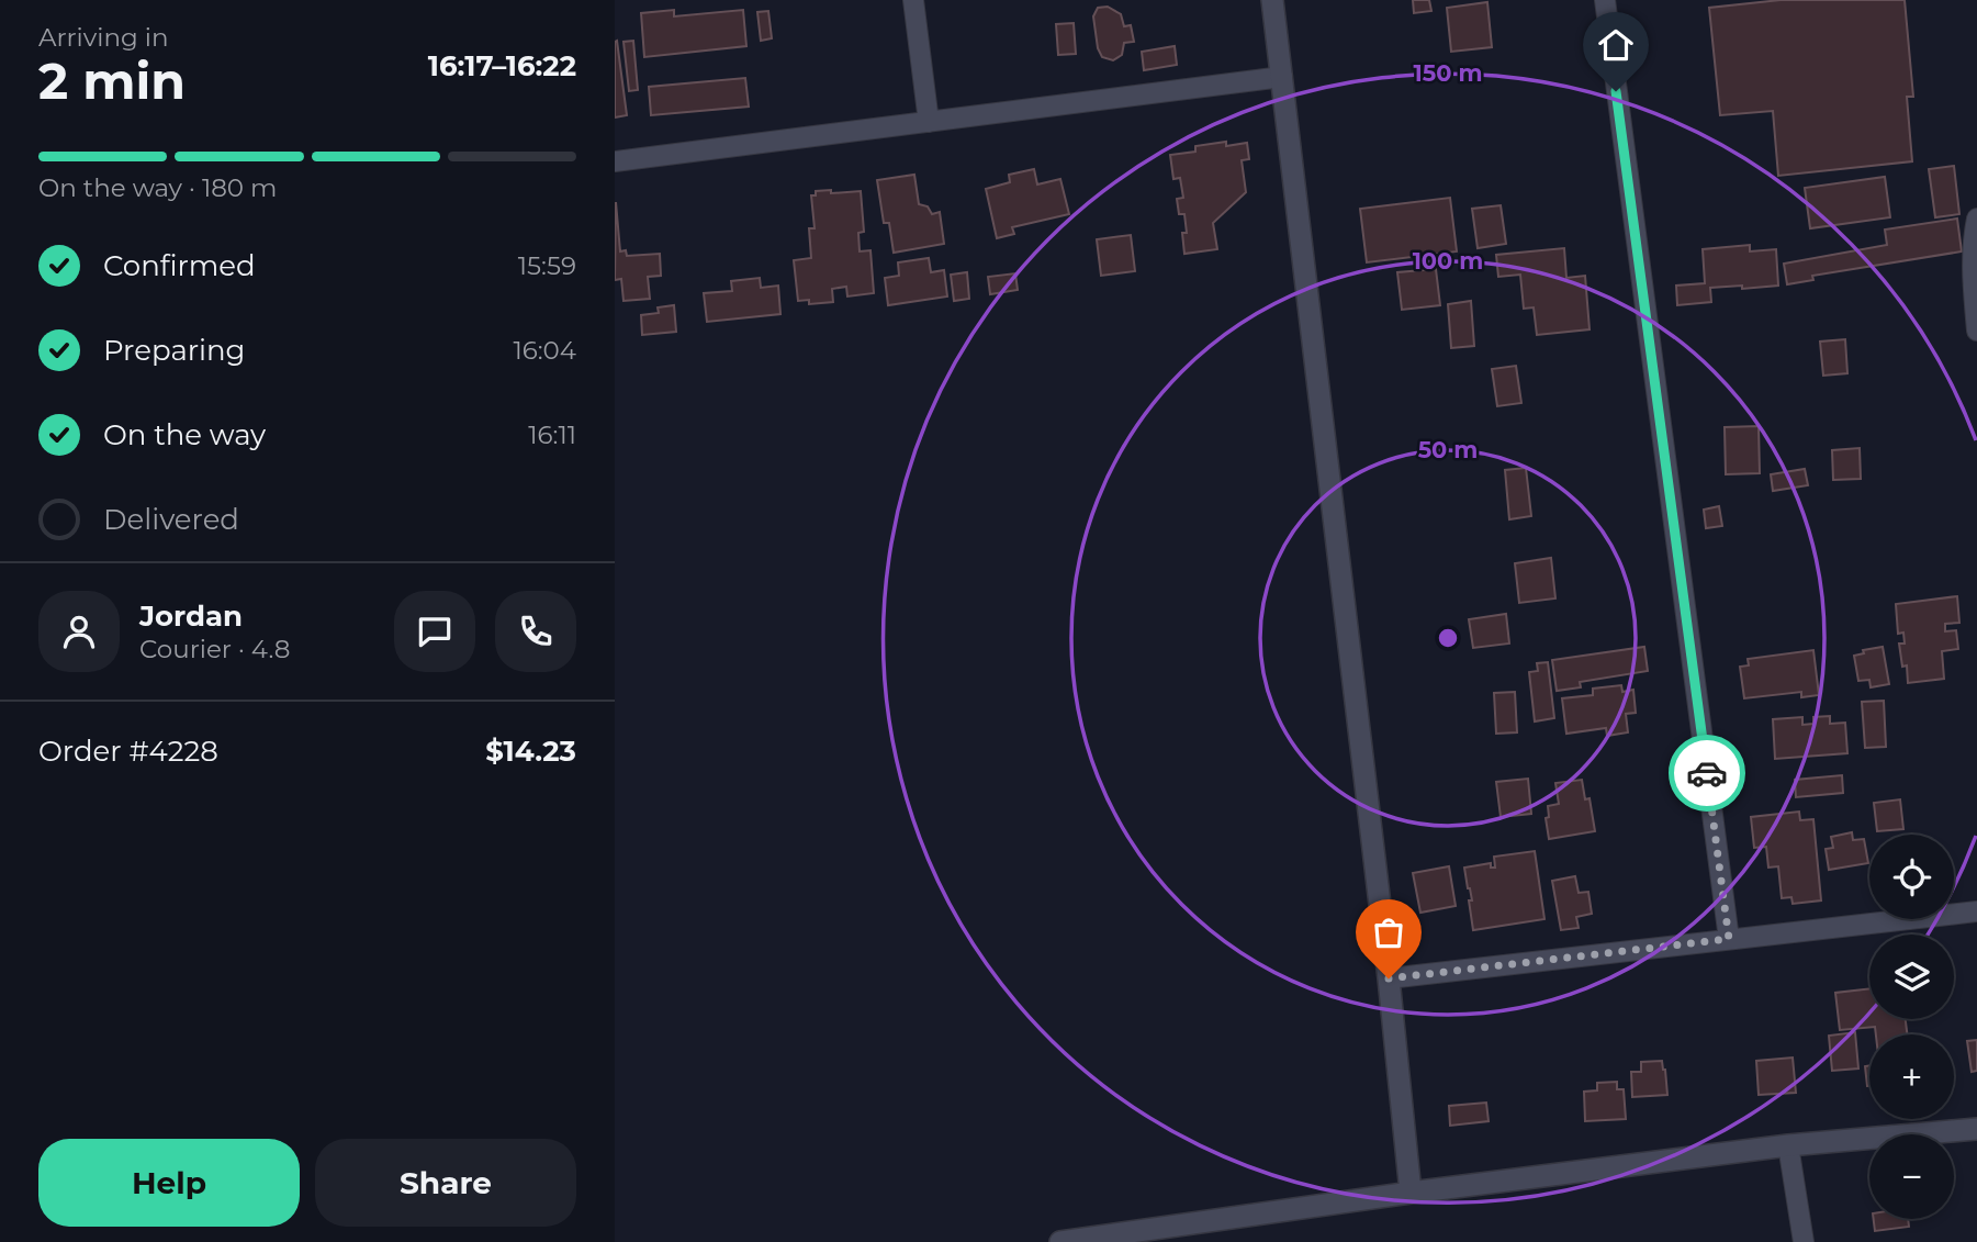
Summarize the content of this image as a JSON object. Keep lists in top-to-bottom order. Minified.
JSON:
{"page":{"heading":["2 min","Arriving in","16:17–16:22"],"panel":["Jordan","Courier · 4.8","Order #4228","$14.23"],"bar":"On the way · 180 m","list":[["Confirmed","15:59"],["Preparing","16:04"],["On the way","16:11"],"Delivered"],"map_buttons":["+","−"],"buttons":["Help","Share"]},"rings":["150 m","100 m","50 m"]}
